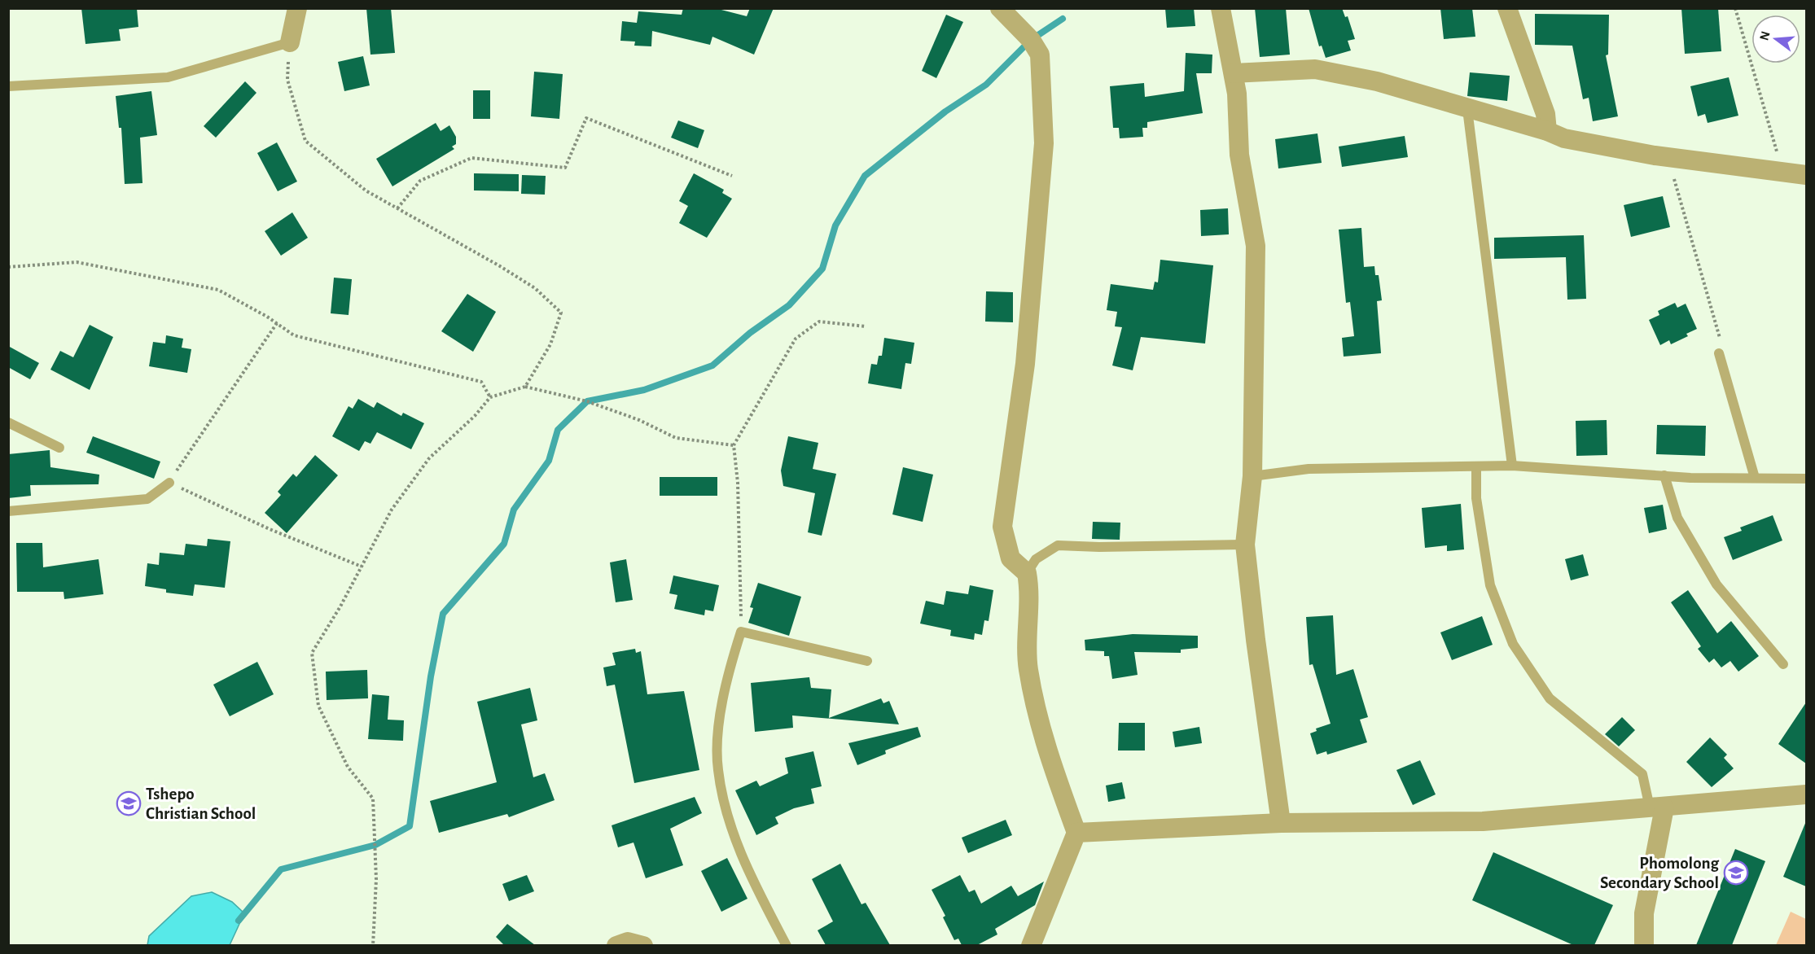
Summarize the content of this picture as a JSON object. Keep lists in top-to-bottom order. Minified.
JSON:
{"places":{"school or university":["Tshepo Christian School","Phomolong Secondary School"]},"north":"left"}
